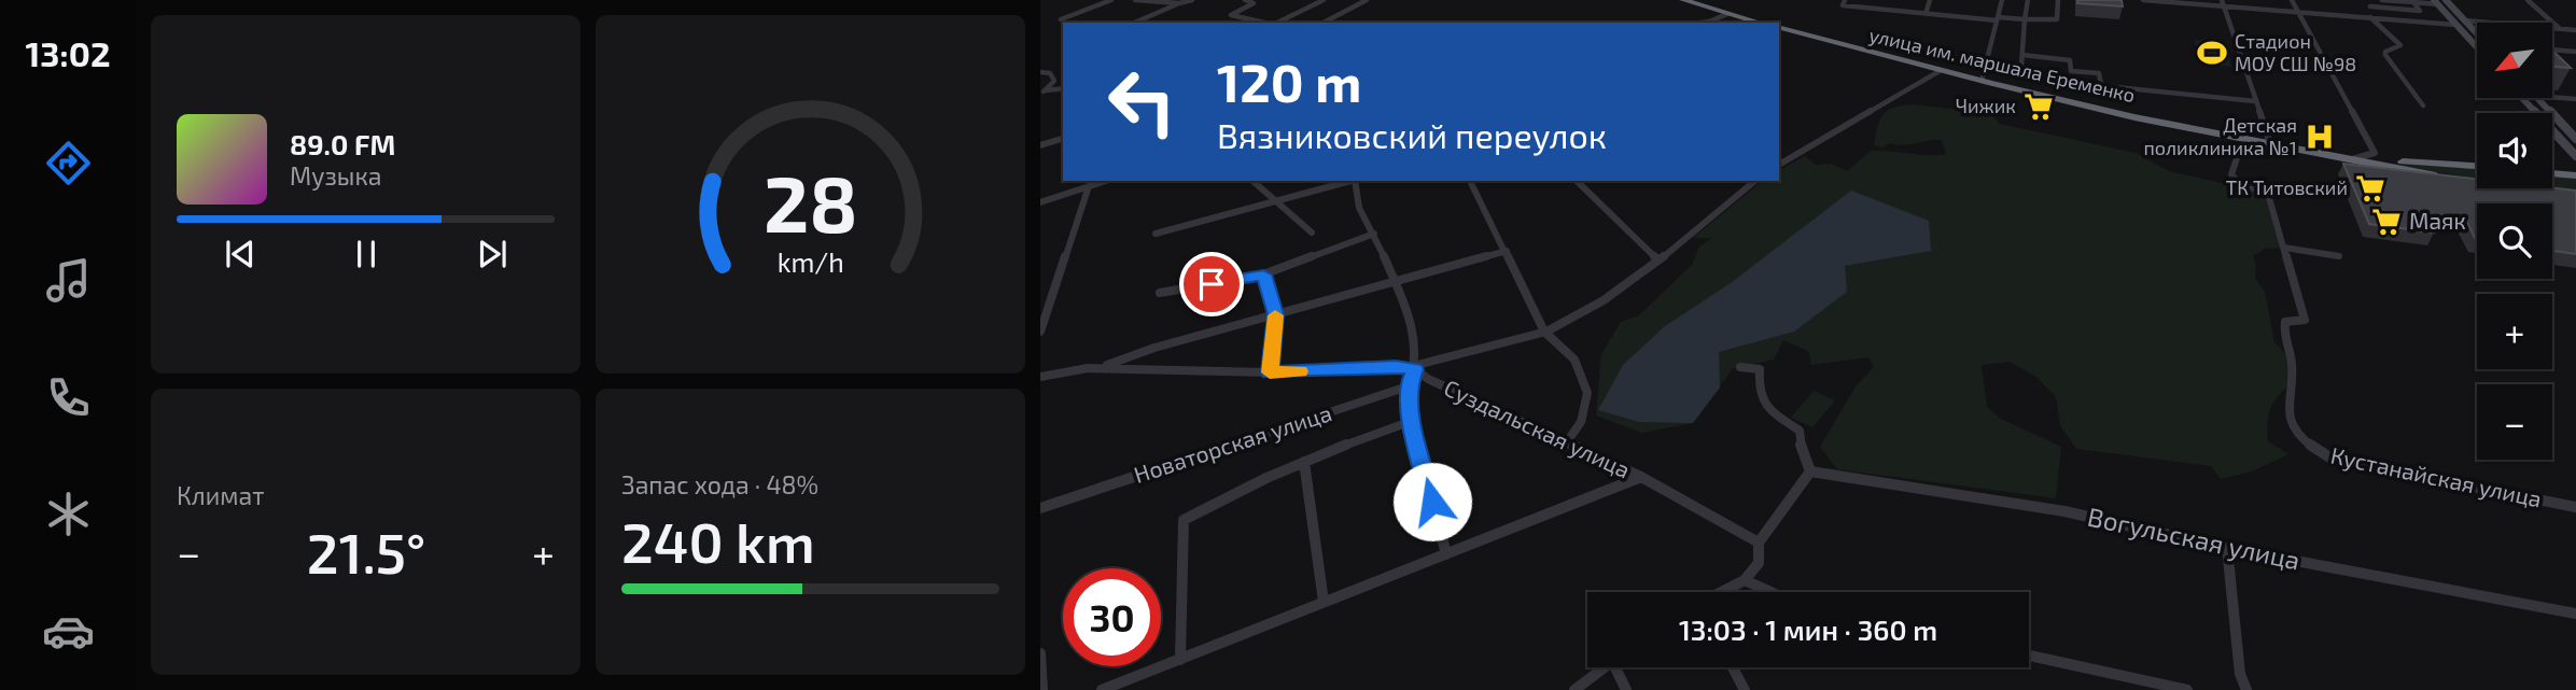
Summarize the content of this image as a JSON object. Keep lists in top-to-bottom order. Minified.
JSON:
{"streets":{"highway":["улица им. маршала Еременко"],"street":["Суздальская улица","Новаторская улица","Кустанайская улица","Вогульская улица"]},"places":{"sports":["Стадион МОУ СШ №98"],"supermarket":["Чижик","ТК Титовский","Маяк"],"hospital":["Детская поликлиника №1"]},"north":"bottom left","page":{"tabs":"13:02","map_buttons":["+","−"],"turn":["120 m","Вязниковский переулок"],"song":["89.0 FM","Музыка"],"tile":["Климат",["Запас хода · 48%","240 km"]],"heat":["−","21.5°","+"],"limit":"30","trip":"13:03 · 1 мин · 360 m","gauge":["28","km/h"]}}
